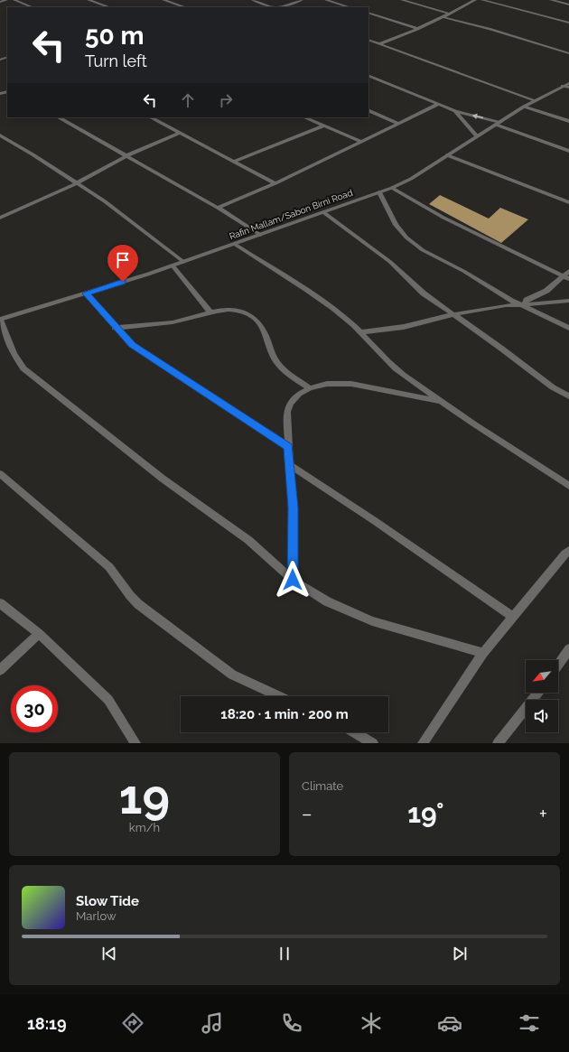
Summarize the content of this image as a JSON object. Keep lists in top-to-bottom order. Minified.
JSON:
{"streets":{"street":["Rafin Mallam/Sabon Birni Road"]},"north":"bottom left","page":{"turn":["50 m","Turn left"],"limit":"30","trip":"18:20 · 1 min · 200 m","tile":[["19","km/h"],"Climate"],"heat":["−","19°","+"],"song":["Slow Tide","Marlow"],"tabs":"18:19"}}
